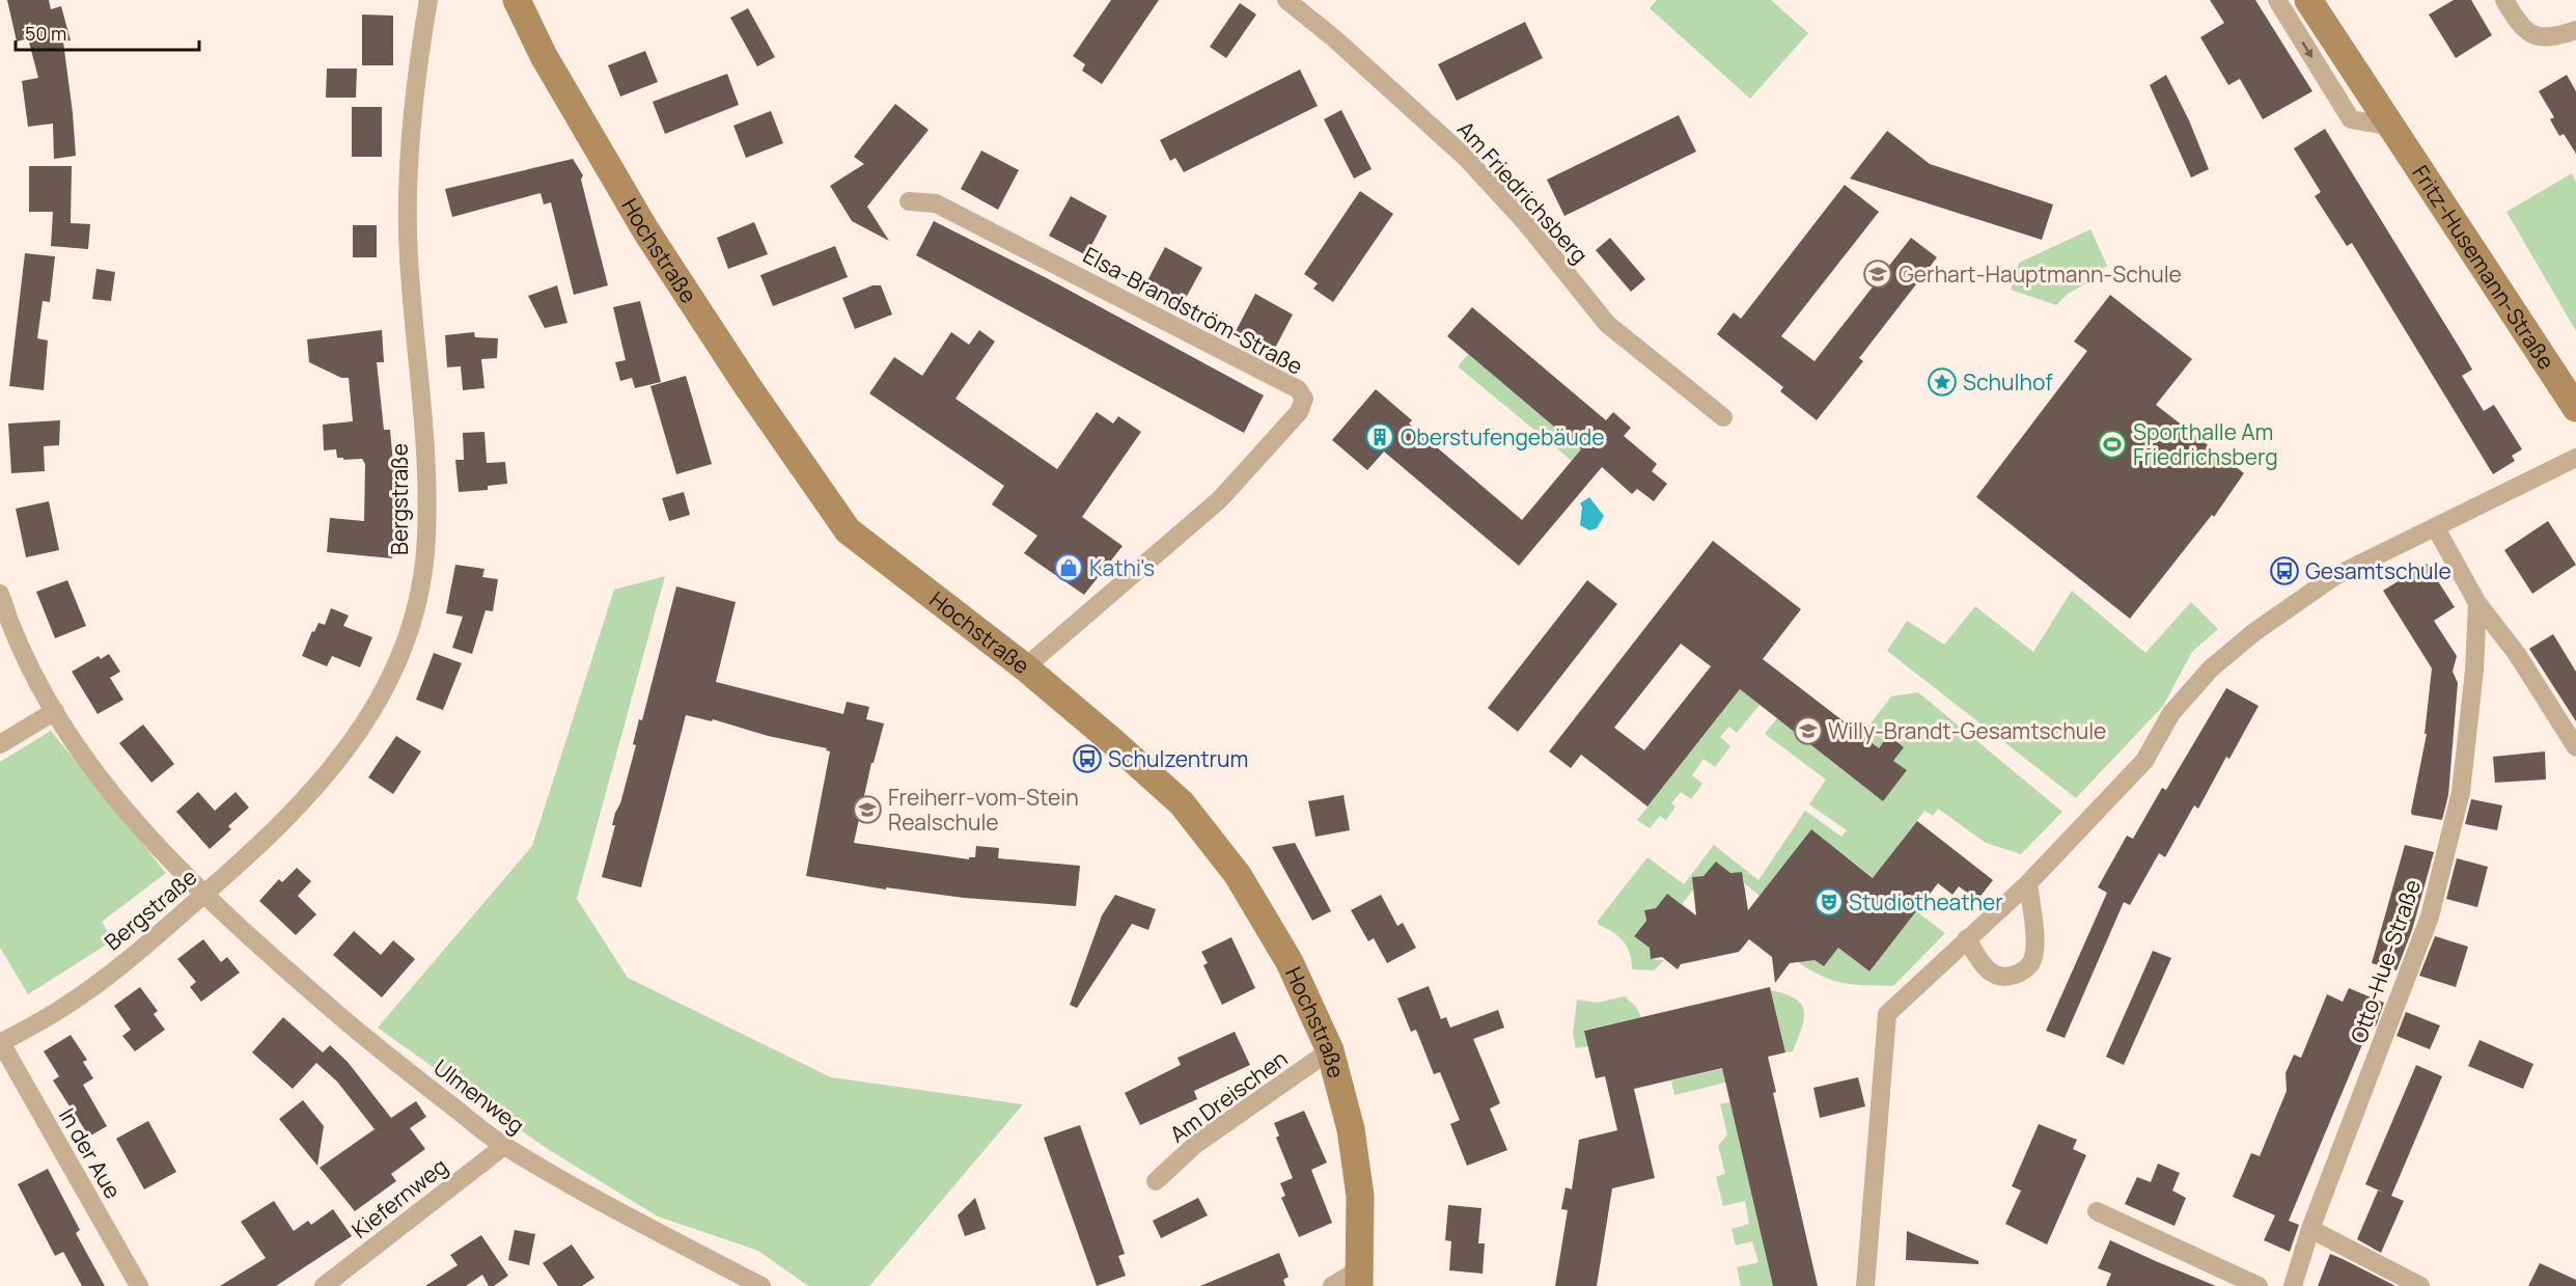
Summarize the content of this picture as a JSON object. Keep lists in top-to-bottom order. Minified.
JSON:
{"streets":{"street":["Am Friedrichsberg","Hochstraße","Fritz-Husemann-Straße","Elsa-Brandström-Straße","Bergstraße","Otto-Hue-Straße","Ulmenweg","Am Dreischen","In der Aue","Kiefernweg"]},"crossings":[["Hochstraße","Elsa-Brandström-Straße"],["Hochstraße","Am Dreischen"],["Bergstraße","Ulmenweg"],["Bergstraße","In der Aue"],["Ulmenweg","Kiefernweg"]],"places":{"school or university":["Gerhart-Hauptmann-Schule","Willy-Brandt-Gesamtschule","Freiherr-vom-Stein Realschule"],"place":["Schulhof"],"building":["Oberstufengebäude"],"sports":["Sporthalle Am Friedrichsberg"],"shop":["Kathi's"],"bus stop":["Gesamtschule","Schulzentrum"],"theatre":["Studiotheather"]},"scale_bar":"50 m"}
